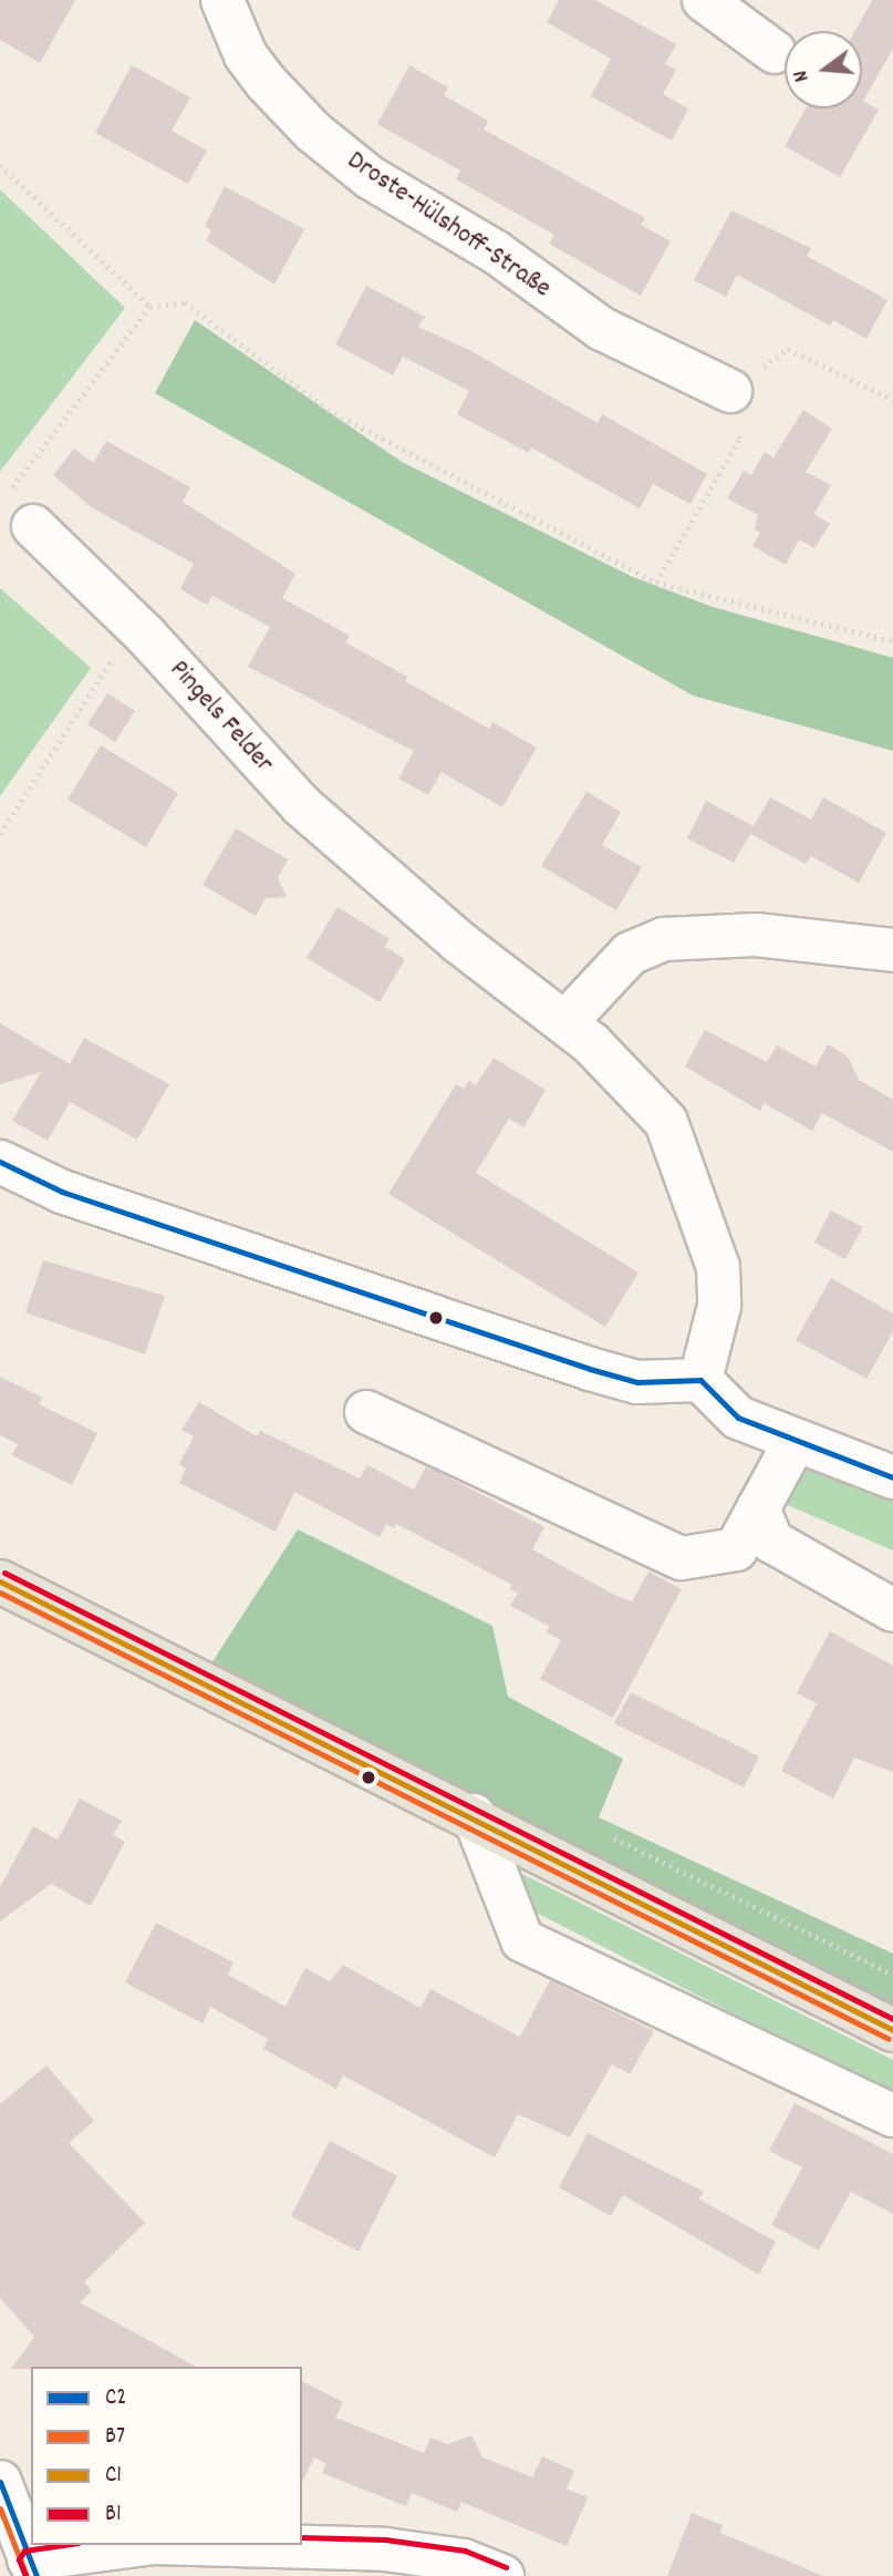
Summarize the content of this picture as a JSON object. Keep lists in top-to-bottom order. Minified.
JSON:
{"streets":{"street":["Droste-Hülshoff-Straße","Pingels Felder"]},"lines":["transit line C2","transit line B1","transit line C1","transit line B7"],"legend":["C2","B7","C1","B1"],"north":"left"}
